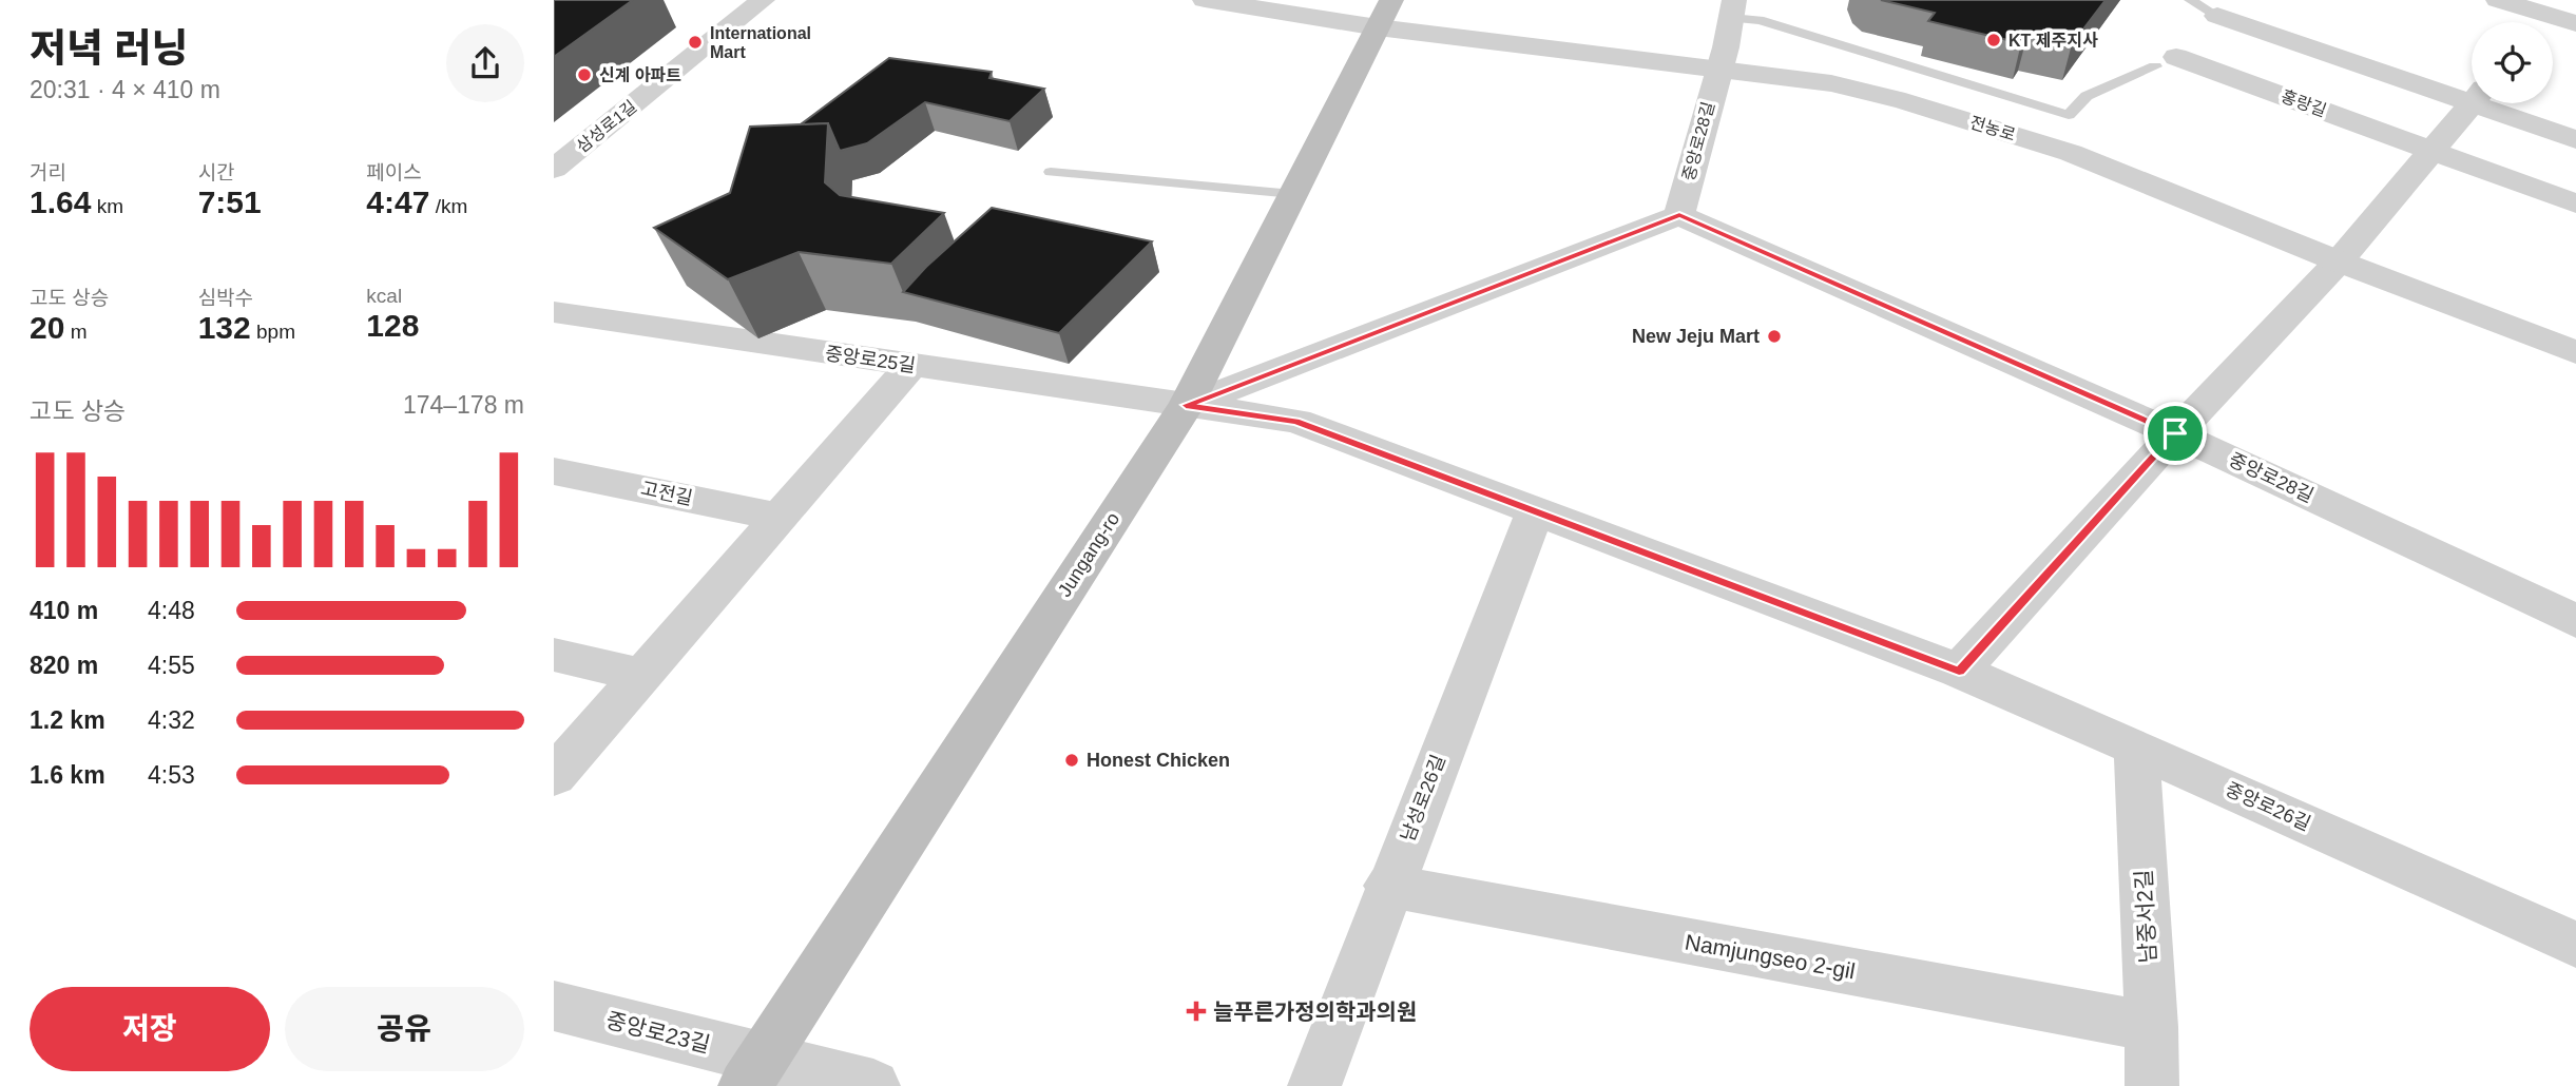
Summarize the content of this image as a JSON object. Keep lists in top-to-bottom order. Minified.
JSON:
{"streets":{"main road":["Jungang-ro"],"street":["홍랑길","삼성로1길","전농로","중앙로28길","중앙로25길","고전길","남성로26길","중앙로26길","남중서2길","Namjungseo 2-gil","중앙로23길"]},"crossings":[["전농로","중앙로28길"],["전농로","Jungang-ro"],["중앙로25길","Jungang-ro"],["중앙로25길","중앙로26길"],["Jungang-ro","중앙로26길"],["Jungang-ro","중앙로23길"],["남성로26길","중앙로26길"],["남성로26길","Namjungseo 2-gil"],["중앙로26길","남중서2길"],["남중서2길","Namjungseo 2-gil"]],"places":{"other":["KT 제주지사","International Mart","신계 아파트","New Jeju Mart","Honest Chicken"],"health":["늘푸른가정의학과의원"]},"page":{"heading":["저녁 러닝","20:31 · 4 × 410 m"],"stats":[["거리","1.64 km"],["시간","7:51"],["페이스","4:47 /km"],["고도 상승","20 m"],["심박수","132 bpm"],["kcal","128"]],"chart":["고도 상승","174–178 m"],"list":[{"name":"410 m","note":"4:48"},{"name":"820 m","note":"4:55"},{"name":"1.2 km","note":"4:32"},{"name":"1.6 km","note":"4:53"}],"buttons":["저장","공유"]}}
